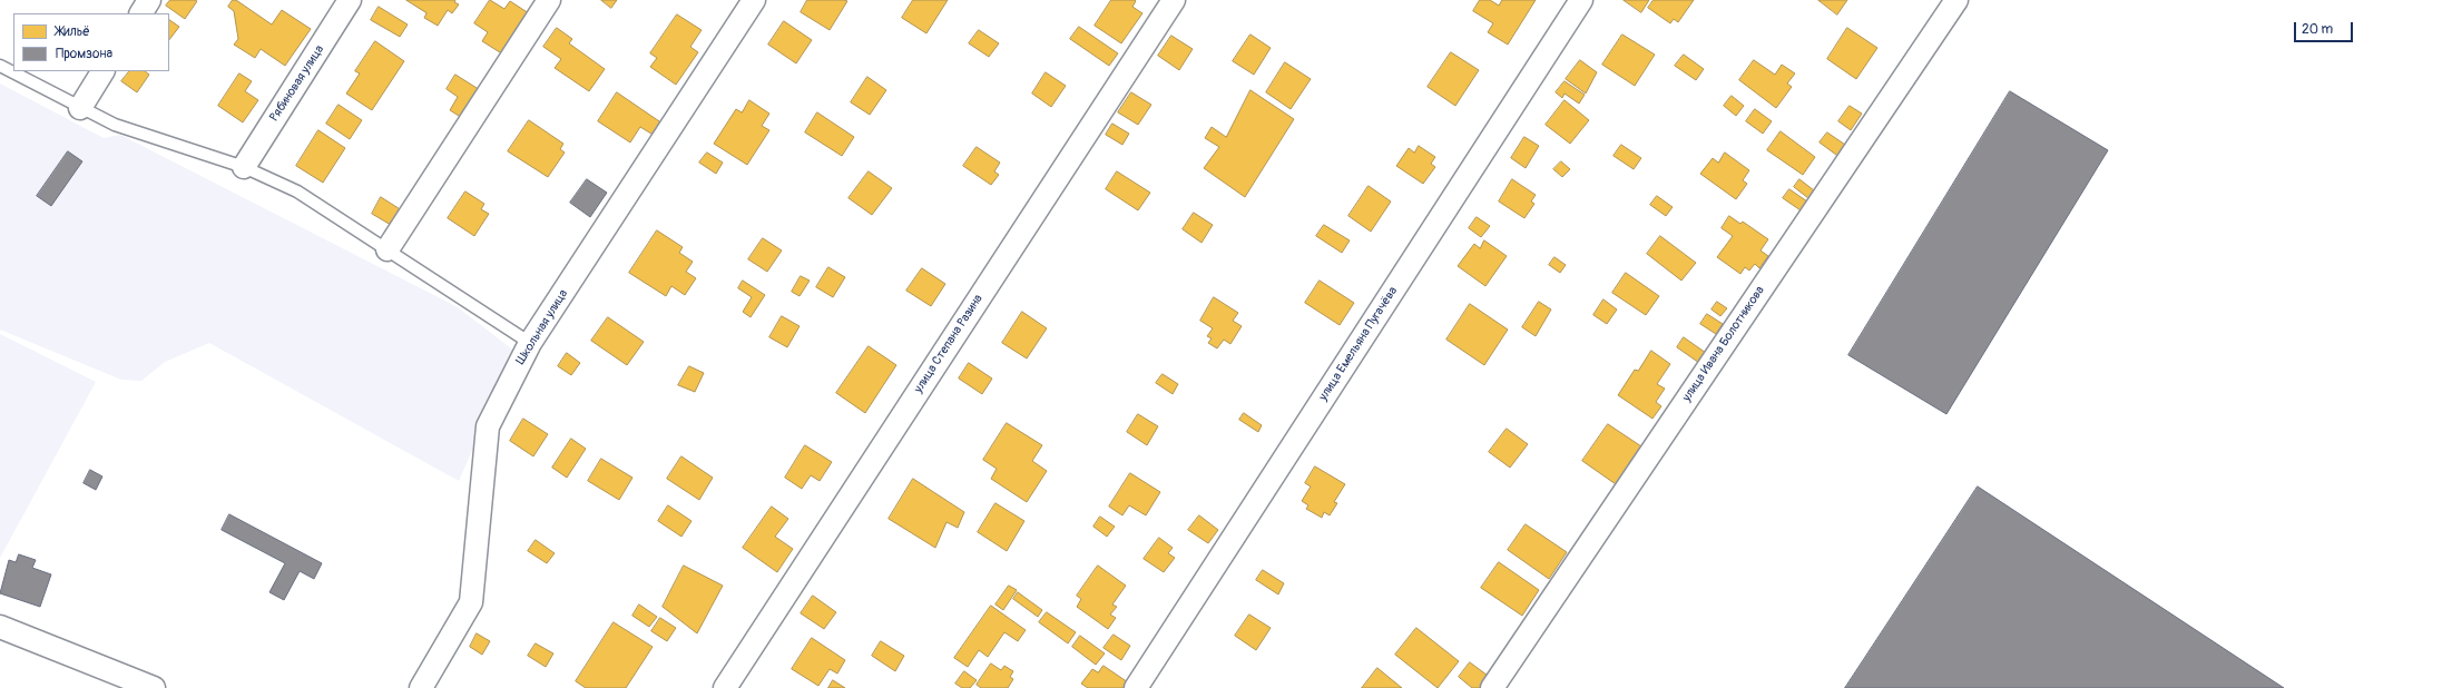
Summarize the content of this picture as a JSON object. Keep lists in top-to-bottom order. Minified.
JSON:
{"streets":{"street":["Рябиновая улица","Школьная улица","улица Степана Разина","улица Емельяна Пугачёва","улица Ивана Болотникова"]},"legend":["Жильё","Промзона"],"scale_bar":"20 m"}
